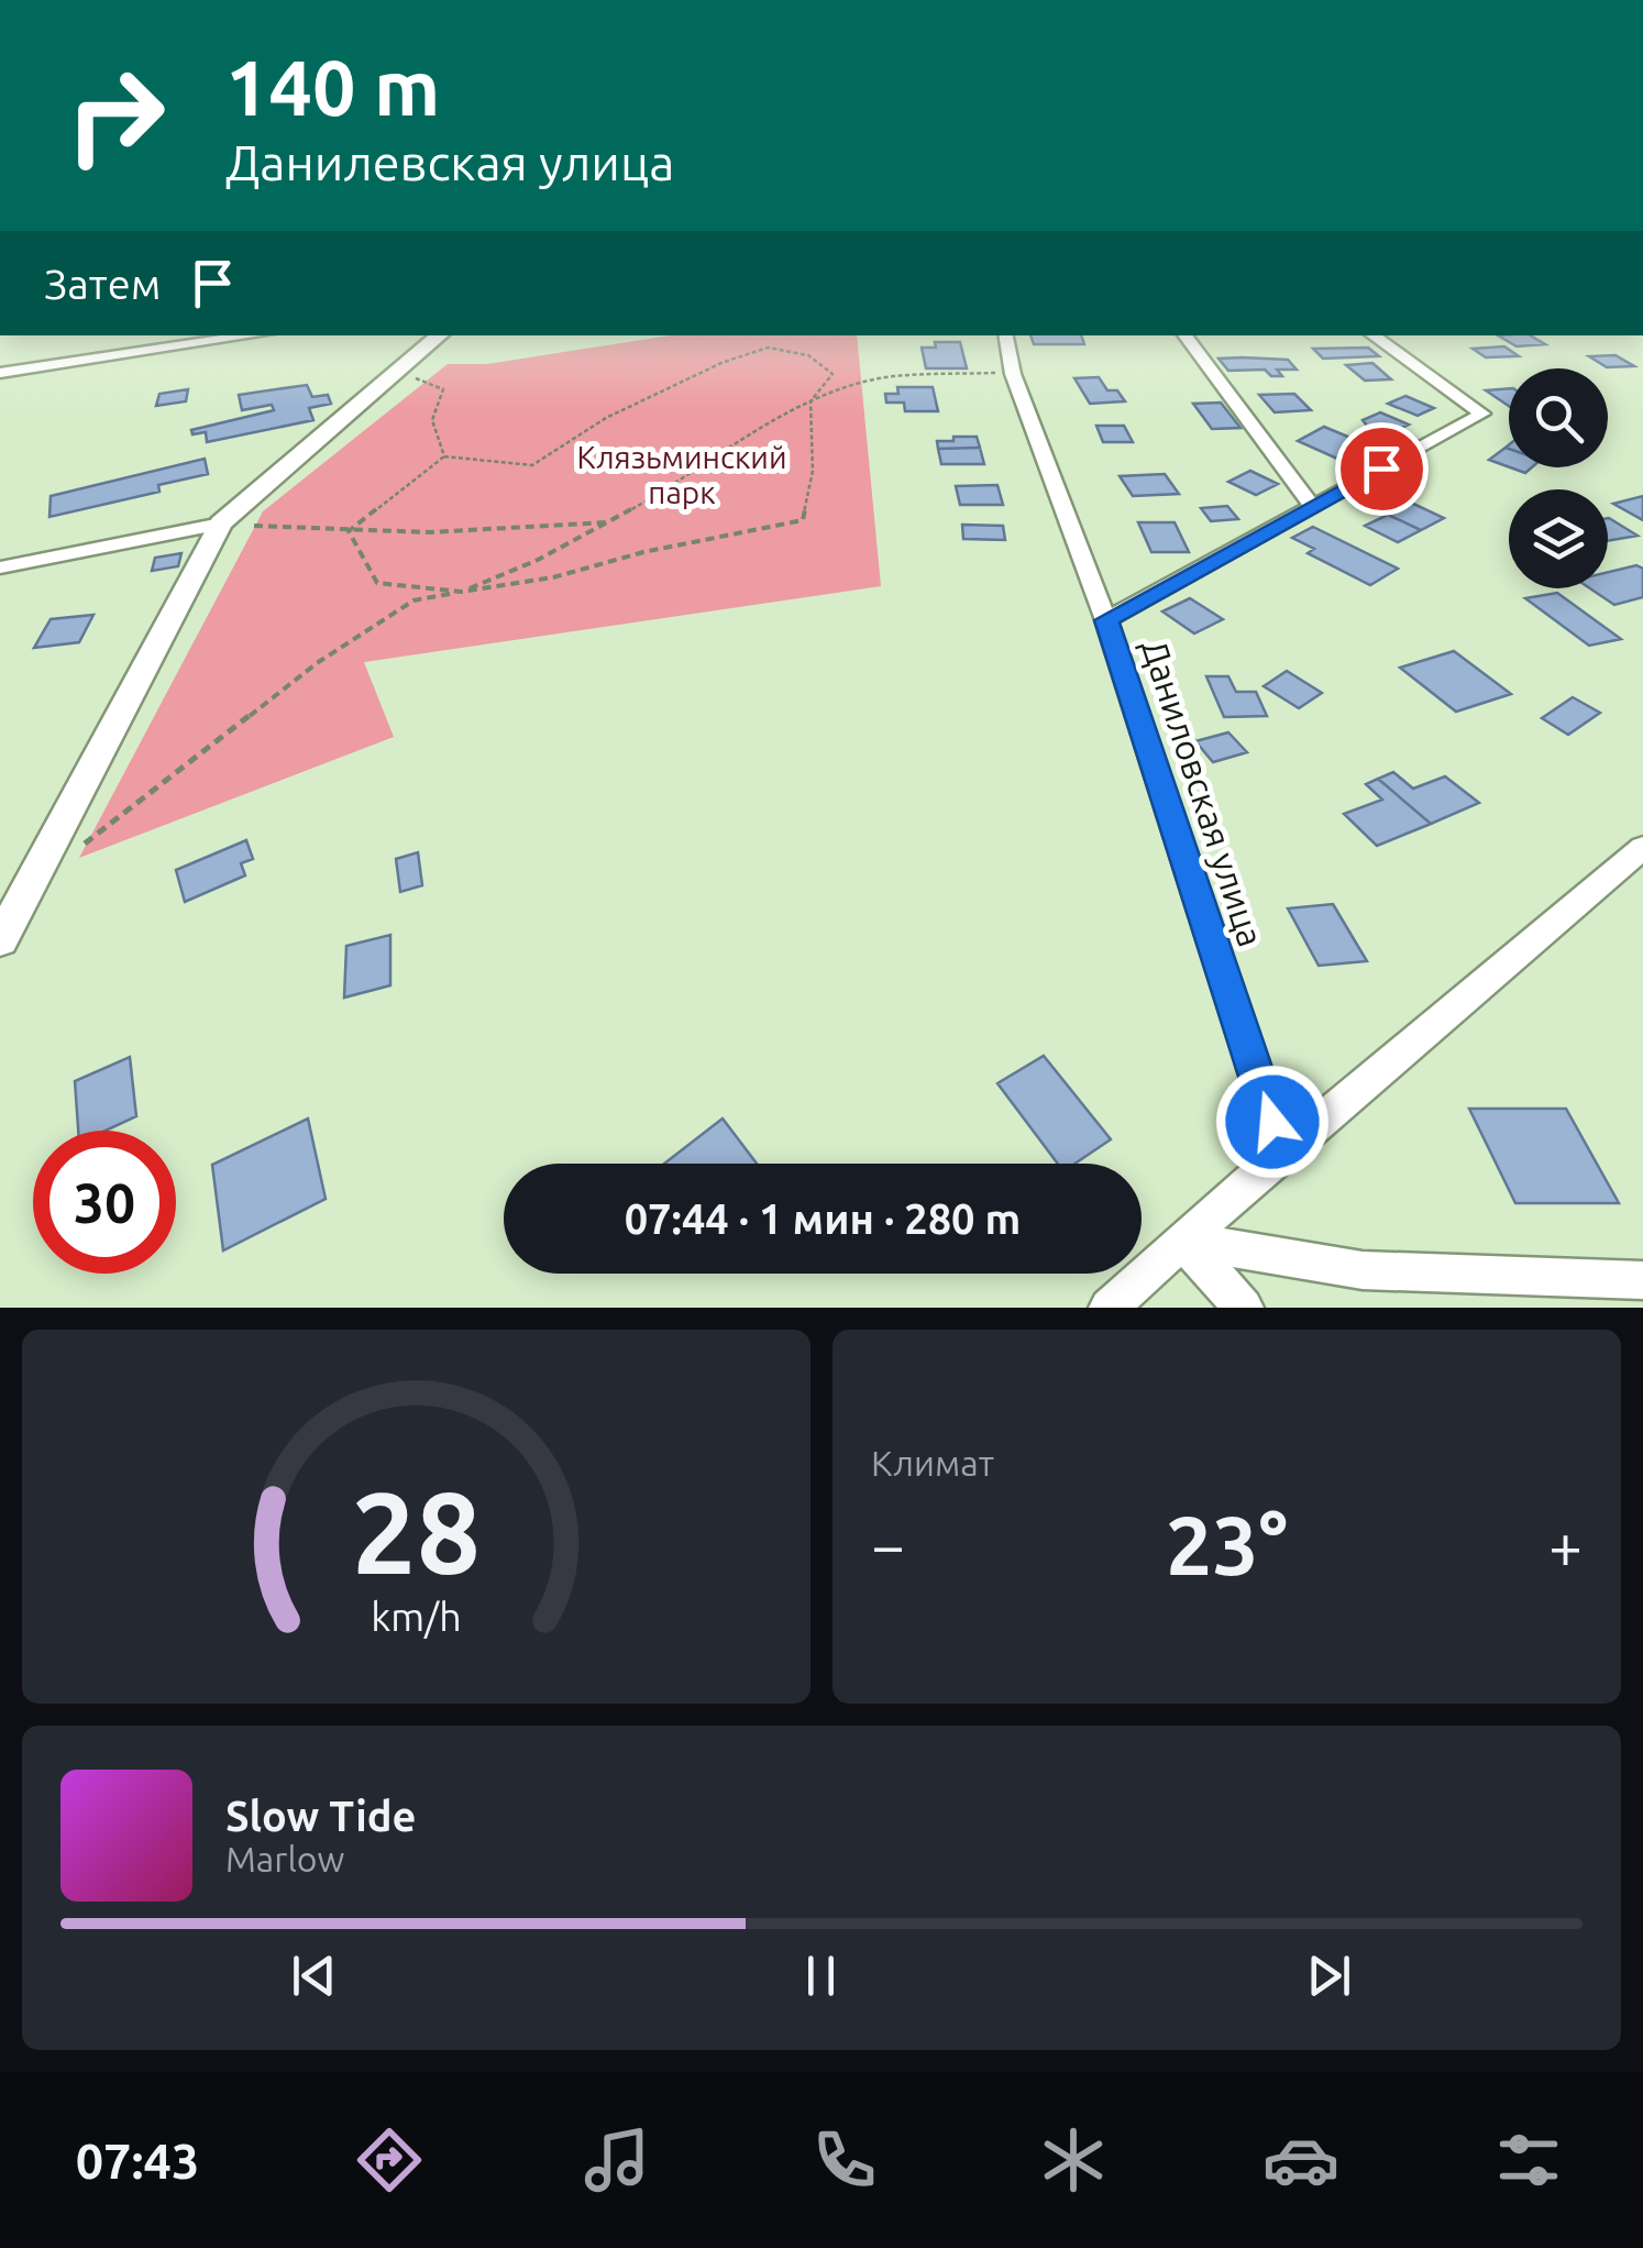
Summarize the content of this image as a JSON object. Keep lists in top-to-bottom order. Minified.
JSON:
{"streets":{"street":["Даниловская улица"]},"parks":["Клязьминский парк"],"page":{"turn":["140 m","Данилевская улица"],"then":"Затем","limit":"30","trip":"07:44 · 1 мин · 280 m","tile":"Климат","heat":["−","23°","+"],"song":["Slow Tide","Marlow"],"tabs":"07:43","gauge":["28","km/h"]}}
